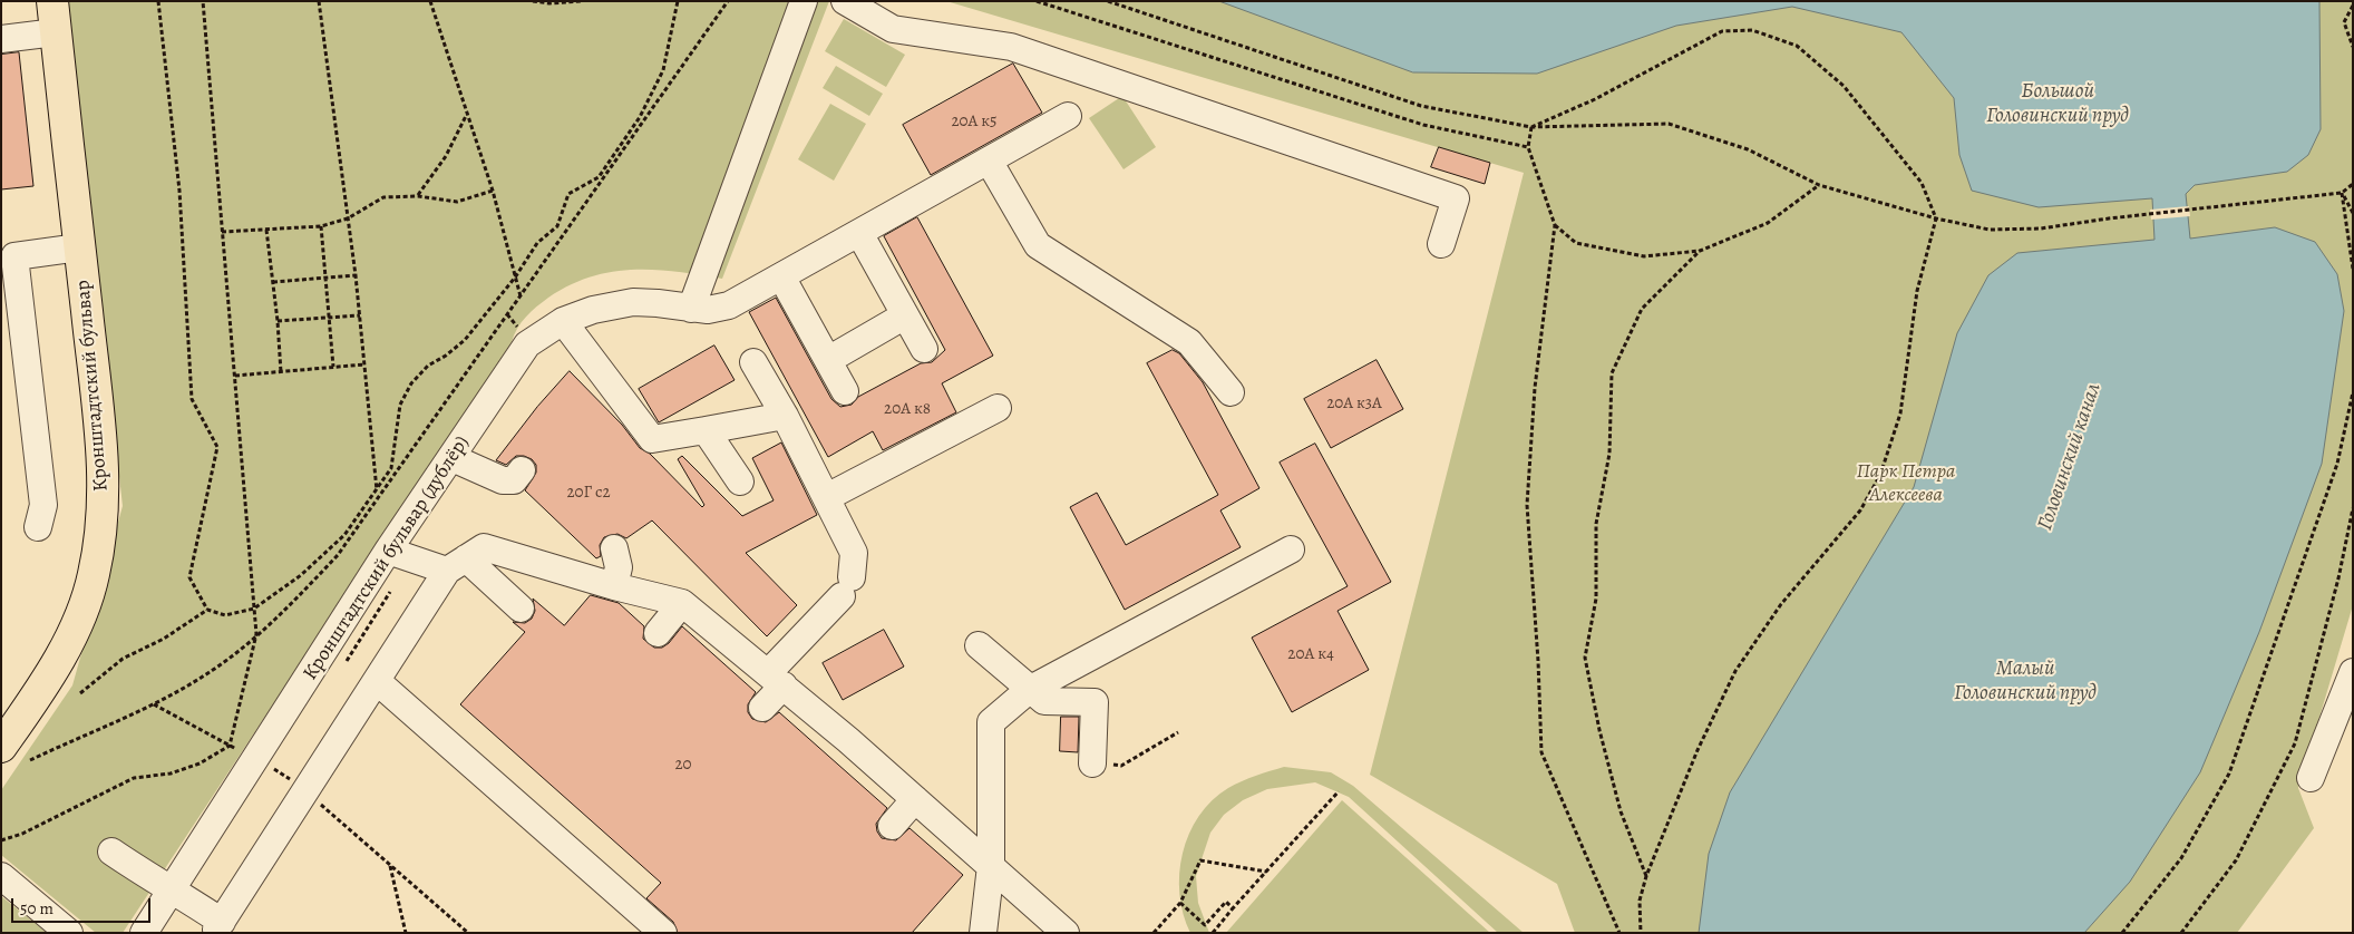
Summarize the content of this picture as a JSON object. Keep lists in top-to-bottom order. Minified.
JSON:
{"streets":{"main road":["Кронштадтский бульвар"],"street":["Кронштадтский бульвар (дублёр)"]},"water":["Большой Головинский пруд","Головинский канал","Малый Головинский пруд"],"parks":["Парк Петра Алексеева"],"house_numbers":["20А к5","20А к3А","20А к8","20Г с2","20А к4","20"],"scale_bar":"50 m"}
